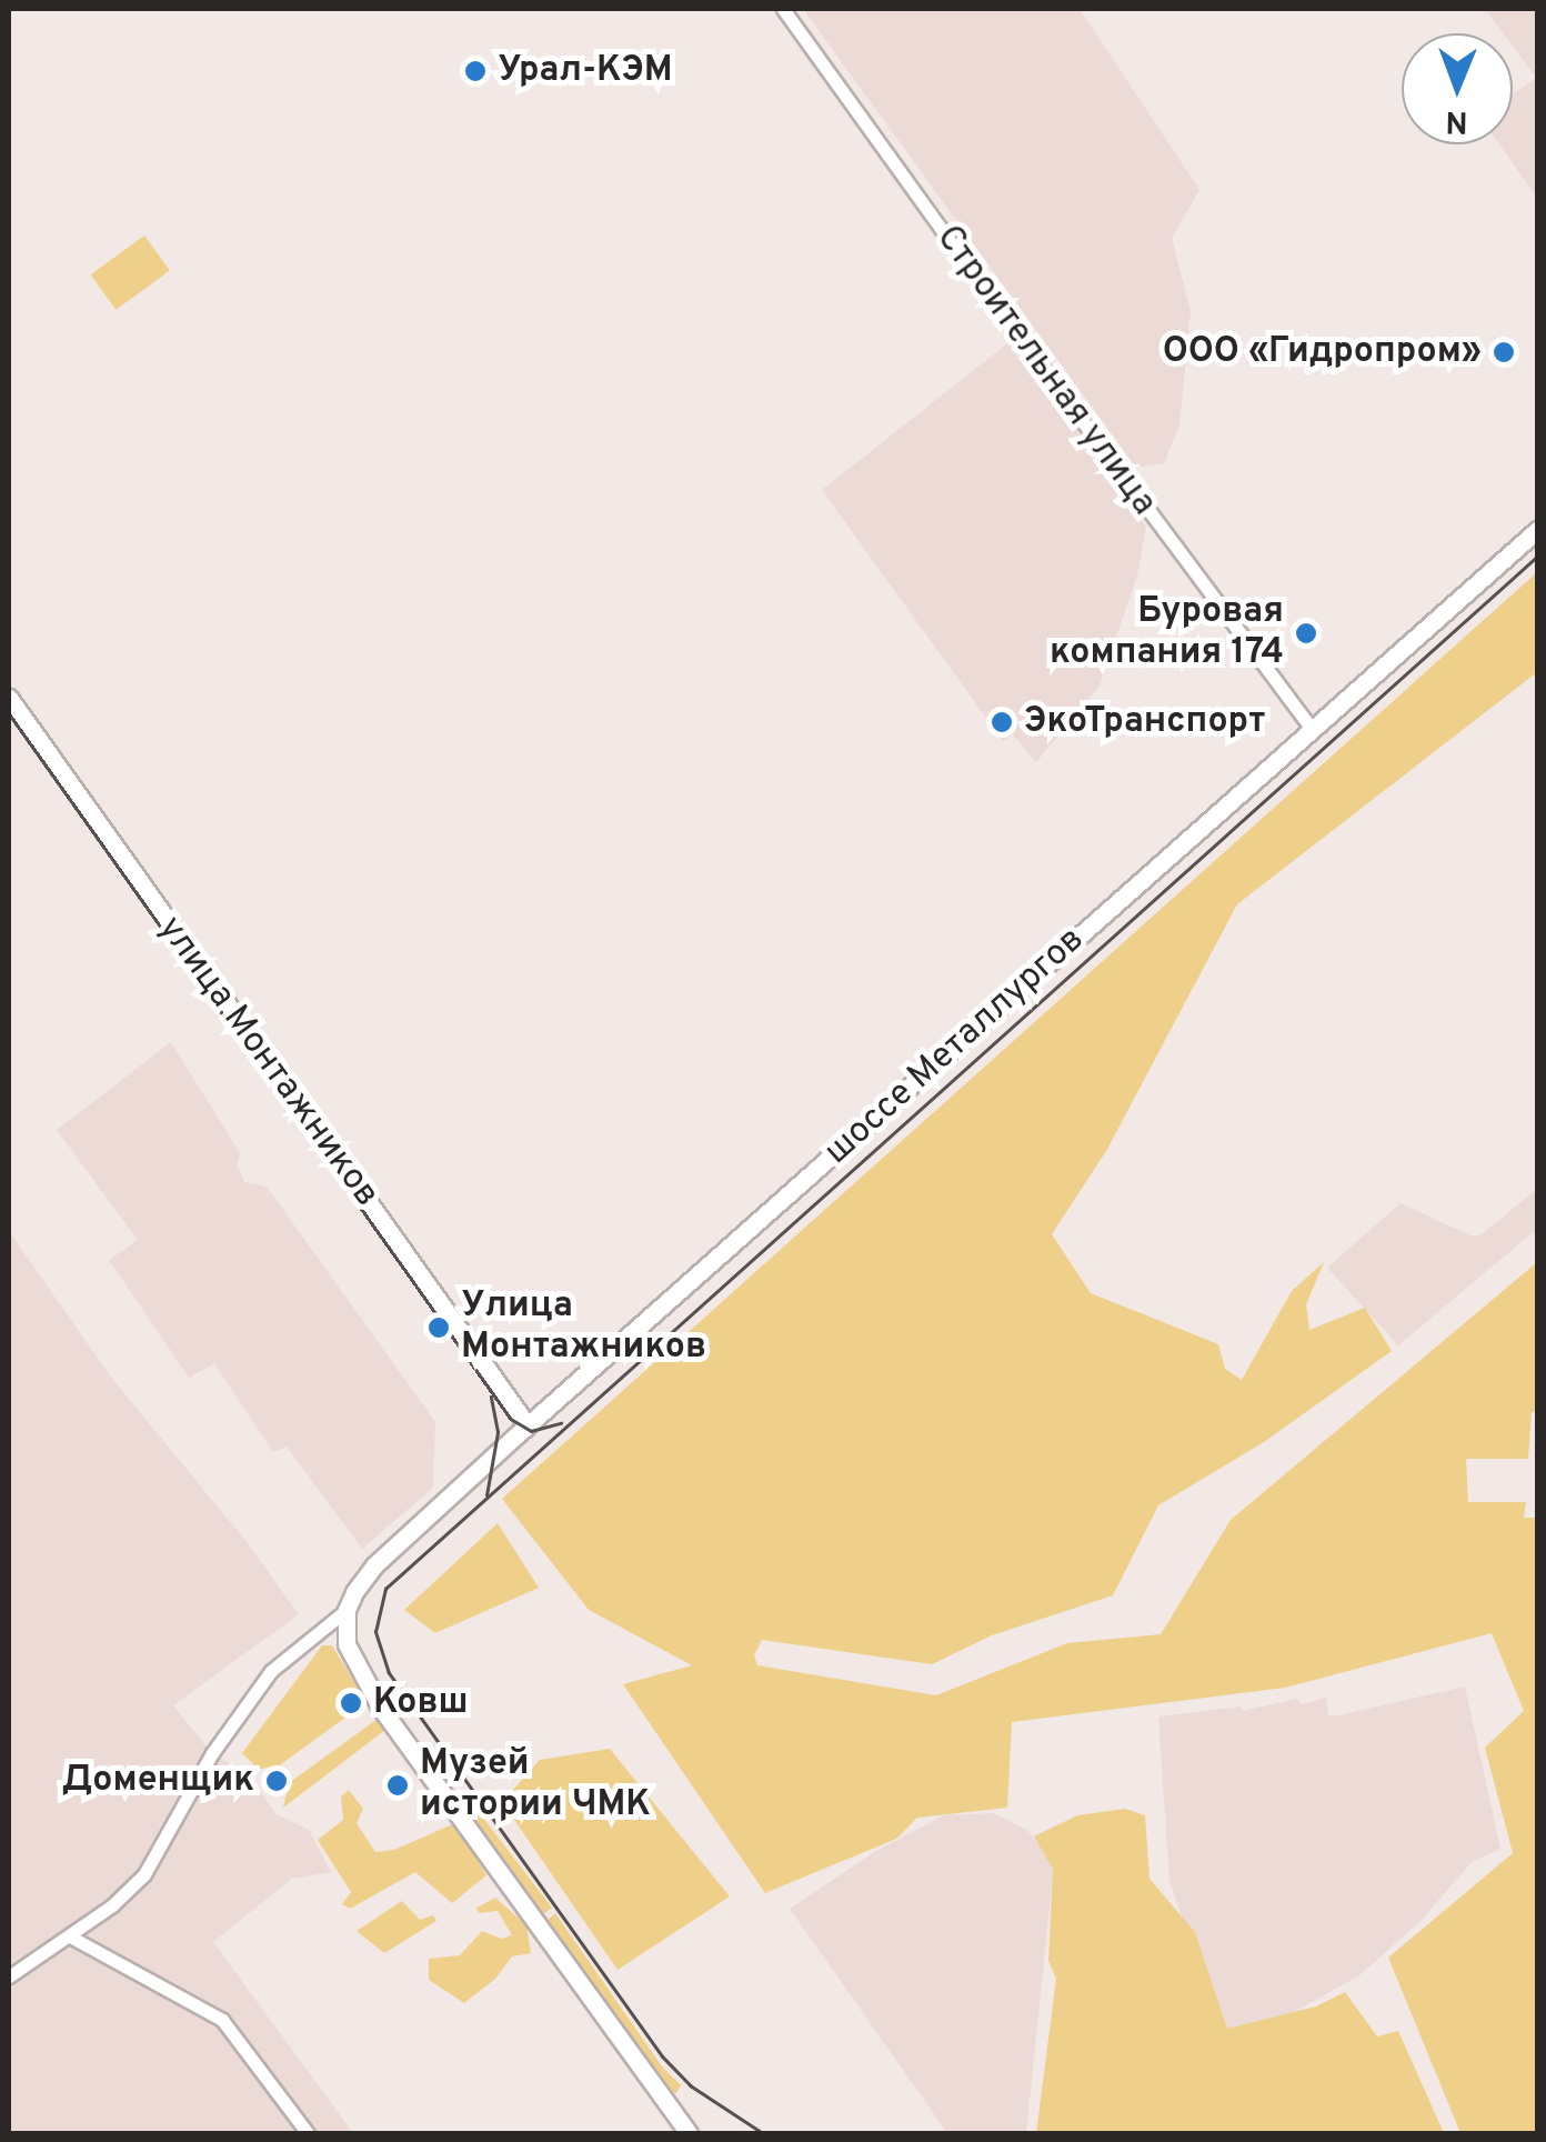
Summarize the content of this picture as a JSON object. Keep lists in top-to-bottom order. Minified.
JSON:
{"streets":{"main road":["шоссе Металлургов","улица Монтажников"],"street":["Строительная улица"]},"crossings":[["Строительная улица","шоссе Металлургов"],["шоссе Металлургов","улица Монтажников"]],"places":["Урал-КЭМ","ООО «Гидропром»","Буровая компания 174","ЭкоТранспорт","Улица Монтажников","Ковш","Доменщик","Музей истории ЧМК"],"north":"bottom"}
